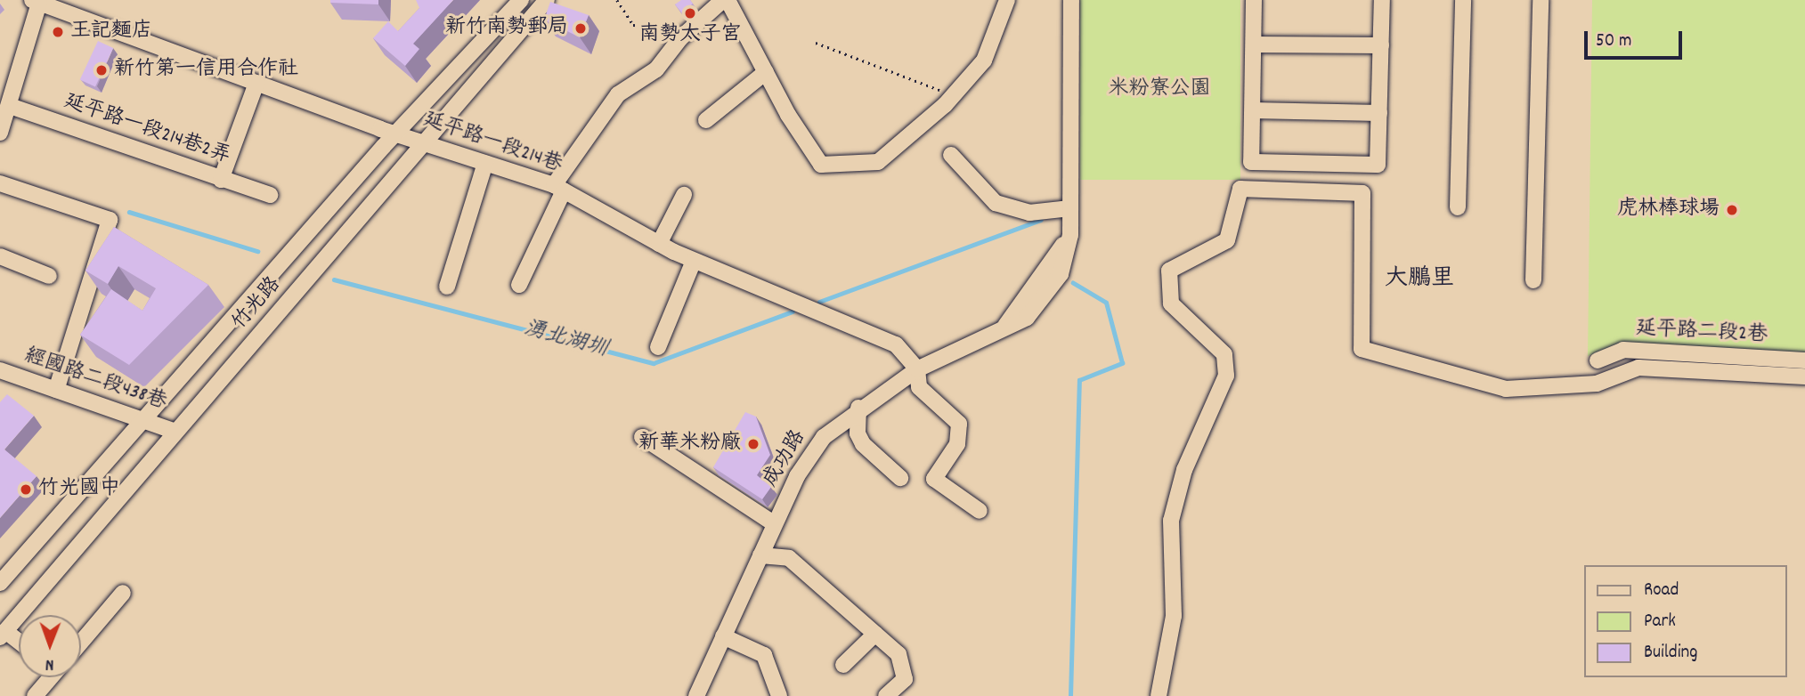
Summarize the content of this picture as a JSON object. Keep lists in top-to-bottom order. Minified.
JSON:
{"streets":{"street":["延平路一段214巷2弄","延平路一段214巷","竹光路","延平路二段2巷","經國路二段438巷","成功路"]},"crossings":[["延平路一段214巷","竹光路"],["延平路一段214巷","成功路"],["竹光路","經國路二段438巷"]],"districts":["大鵬里"],"water":["湧北湖圳"],"parks":["米粉寮公園"],"places":["南勢太子宮","新竹南勢郵局","王記麵店","新竹第一信用合作社","虎林棒球場","新華米粉廠","竹光國中"],"legend":["Road","Park","Building"],"scale_bar":"50 m","north":"bottom"}
